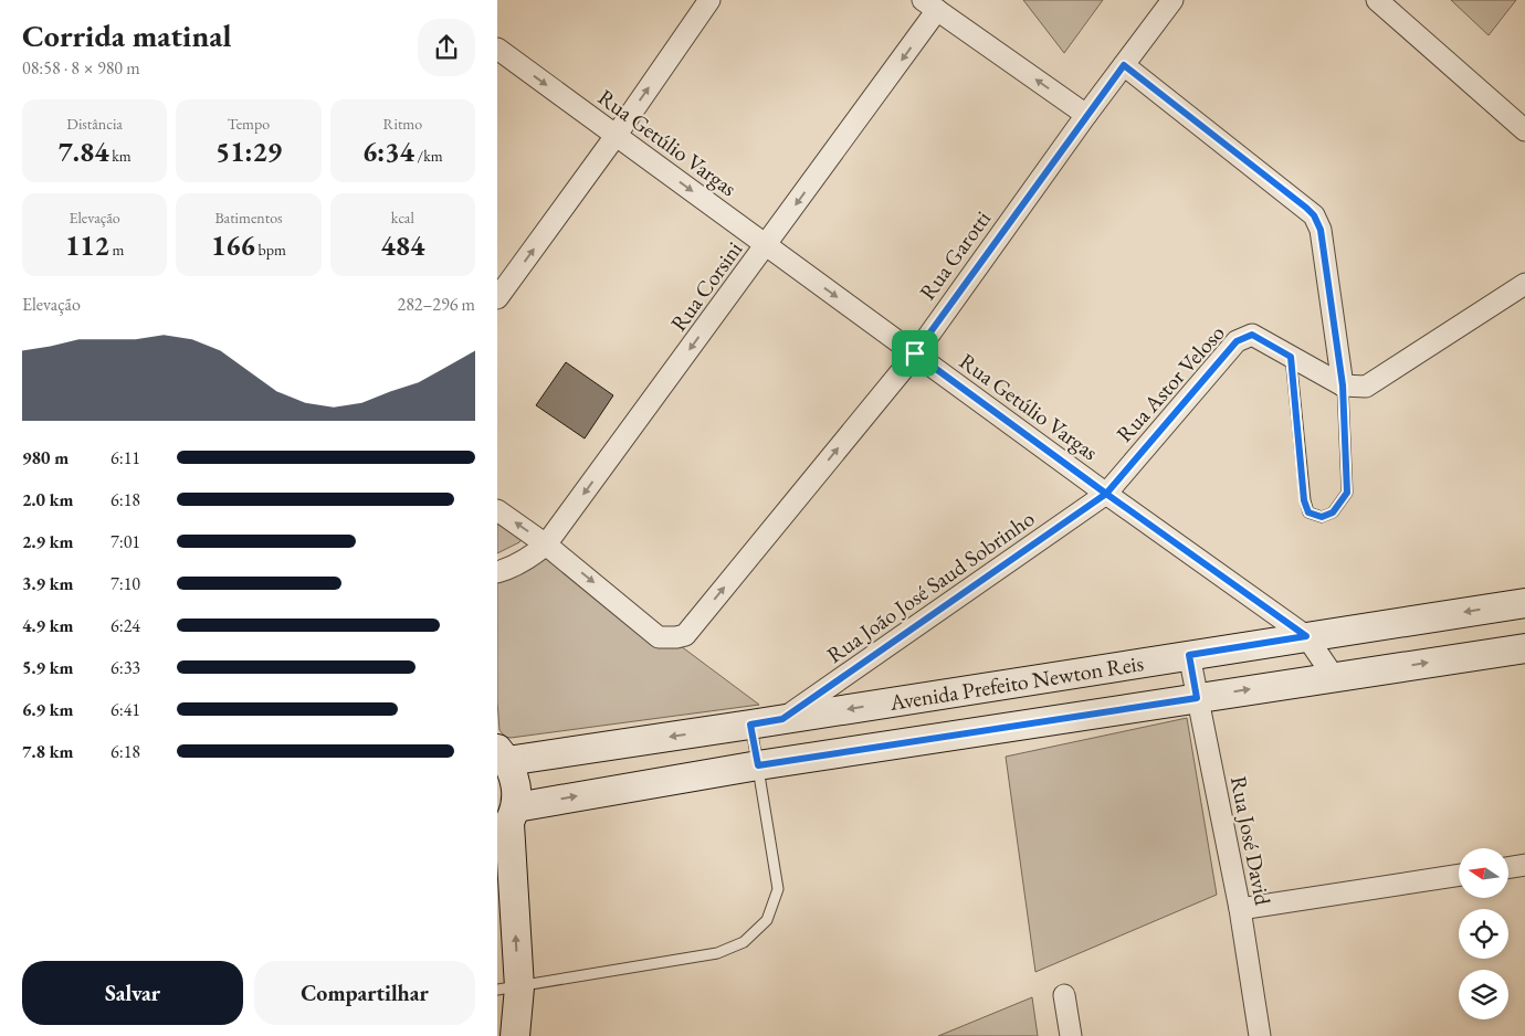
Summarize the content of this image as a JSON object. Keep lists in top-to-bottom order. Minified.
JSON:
{"streets":{"main road":["Avenida Prefeito Newton Reis"],"street":["Rua Getúlio Vargas","Rua Garotti","Rua Corsini","Rua Astor Veloso","Rua João José Saud Sobrinho","Rua José David"]},"crossings":[["Rua Getúlio Vargas","Rua Garotti"],["Rua Getúlio Vargas","Rua Corsini"],["Rua Getúlio Vargas","Rua Astor Veloso"],["Rua Getúlio Vargas","Rua João José Saud Sobrinho"],["Rua Getúlio Vargas","Avenida Prefeito Newton Reis"],["Rua Garotti","Rua Corsini"],["Rua Astor Veloso","Rua João José Saud Sobrinho"],["Rua João José Saud Sobrinho","Avenida Prefeito Newton Reis"],["Avenida Prefeito Newton Reis","Rua José David"]],"one_way":["Rua Getúlio Vargas"],"north":"left","page":{"heading":["Corrida matinal","08:58 · 8 × 980 m"],"stats":[["Distância","7.84 km"],["Tempo","51:29"],["Ritmo","6:34 /km"],["Elevação","112 m"],["Batimentos","166 bpm"],["kcal","484"]],"chart":["Elevação","282–296 m"],"list":[{"name":"980 m","note":"6:11"},{"name":"2.0 km","note":"6:18"},{"name":"2.9 km","note":"7:01"},{"name":"3.9 km","note":"7:10"},{"name":"4.9 km","note":"6:24"},{"name":"5.9 km","note":"6:33"},{"name":"6.9 km","note":"6:41"},{"name":"7.8 km","note":"6:18"}],"buttons":["Salvar","Compartilhar"]}}
